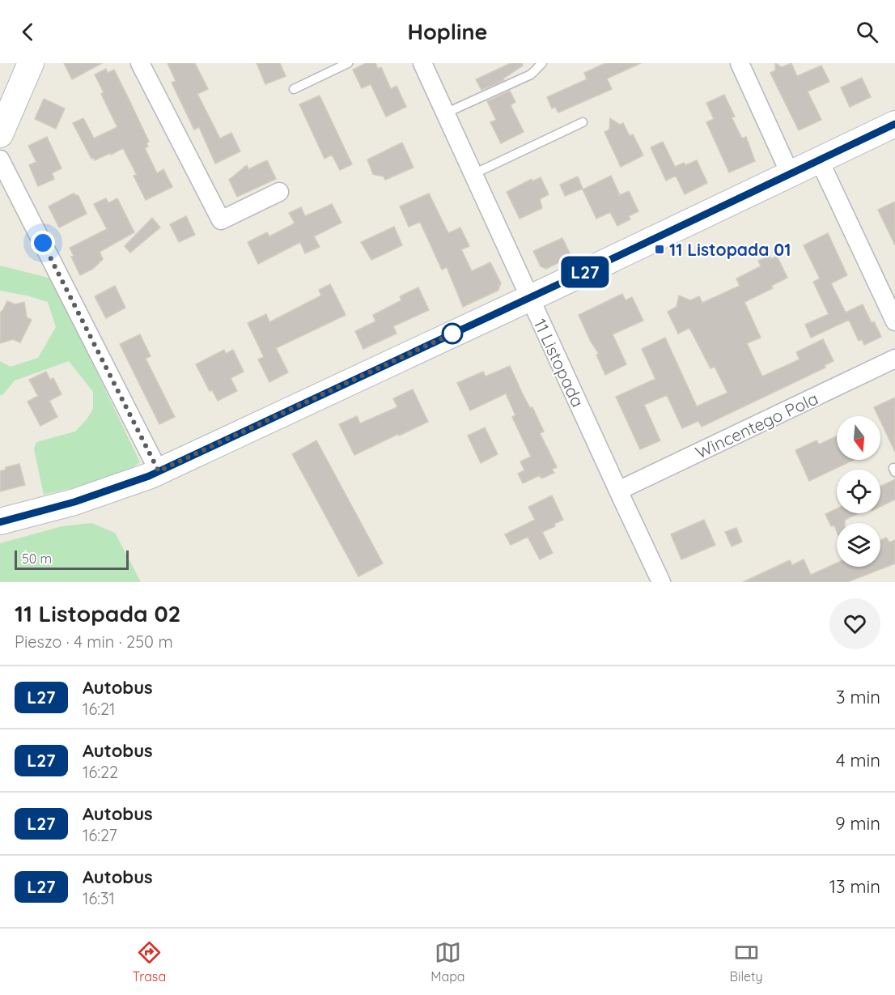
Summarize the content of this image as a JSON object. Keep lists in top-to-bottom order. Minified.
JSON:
{"streets":{"street":["11 Listopada","Wincentego Pola"]},"crossings":[["11 Listopada","Wincentego Pola"]],"places":{"transit":["11 Listopada 01"]},"lines":["bus line L27"],"scale_bar":"50 m","north":"bottom","page":{"header":"Hopline","on_map":"L27","scale":"50 m","heading":["11 Listopada 02","Pieszo · 4 min · 250 m"],"list":[{"mark":"L27","name":"Autobus","note":"16:21","value":"3 min"},{"mark":"L27","name":"Autobus","note":"16:22","value":"4 min"},{"mark":"L27","name":"Autobus","note":"16:27","value":"9 min"},{"mark":"L27","name":"Autobus","note":"16:31","value":"13 min"}],"tabs":["Trasa","Mapa","Bilety"]}}
